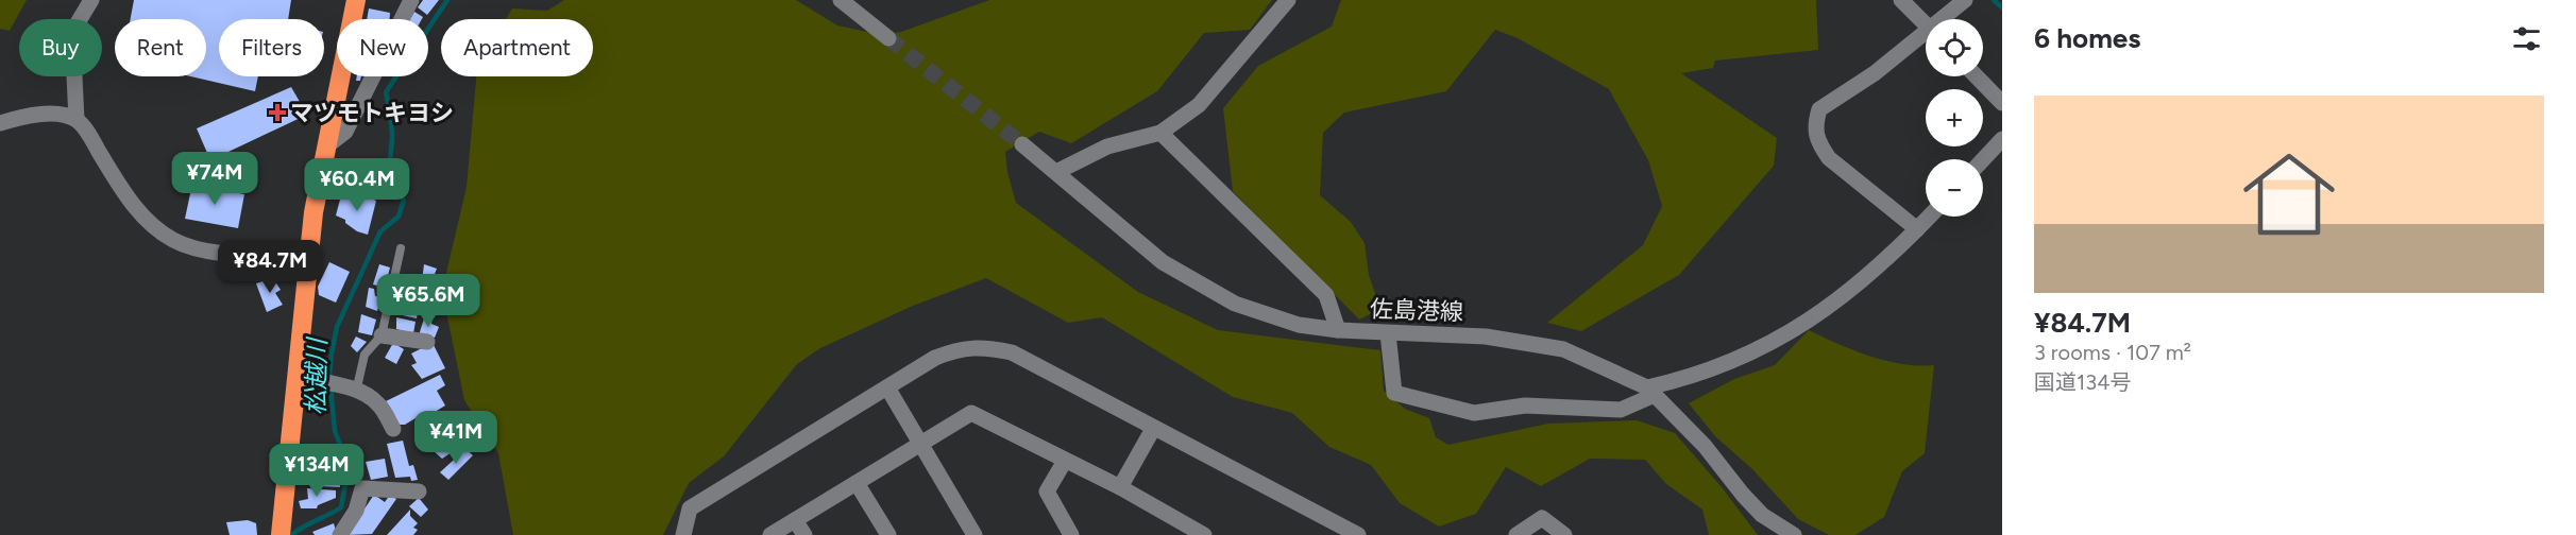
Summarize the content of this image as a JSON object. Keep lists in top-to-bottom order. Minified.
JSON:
{"streets":{"street":["佐島港線"]},"water":["松越川"],"places":{"health":["マツモトキヨシ"]},"page":{"heading":"6 homes","map_buttons":["+","−"],"chip":["Buy","Rent","Filters","New","Apartment"],"list":[{"name":"¥84.7M","note":"3 rooms · 107 m² · 国道134号"}],"price":["¥74M","¥60.4M","¥84.7M","¥65.6M","¥41M","¥134M"]}}
